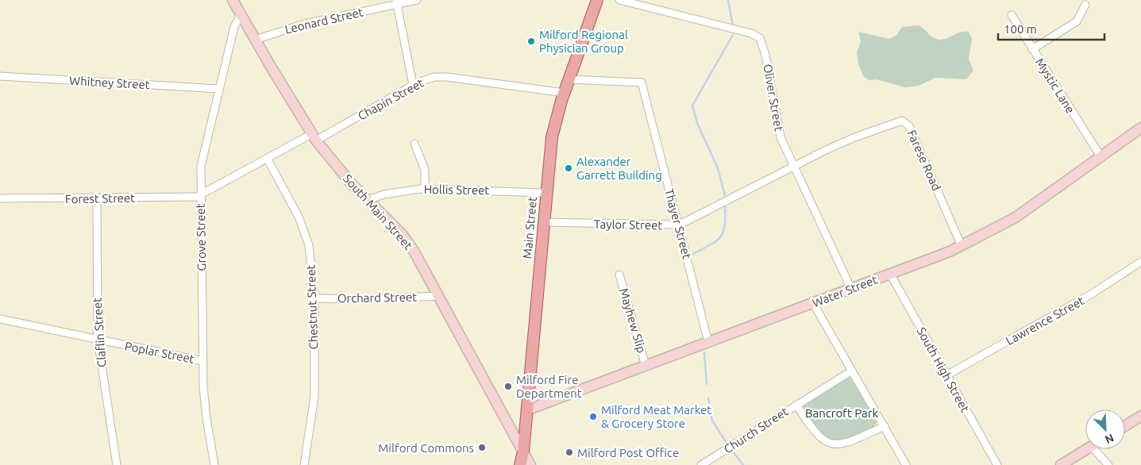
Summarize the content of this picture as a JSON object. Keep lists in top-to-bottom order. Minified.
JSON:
{"streets":{"main road":["Main Street"],"street":["Leonard Street","Whitney Street","Mystic Lane","Oliver Street","Chapin Street","Farese Road","Hollis Street","Forest Street","South Main Street","Thayer Street","Taylor Street","Grove Street","Water Street","Orchard Street","Chestnut Street","Mayhew Slip","Lawrence Street","Claflin Street","Poplar Street","South High Street","Church Street"]},"crossings":[["Leonard Street","South Main Street"],["Whitney Street","Grove Street"],["Mystic Lane","Water Street"],["Oliver Street","Farese Road"],["Oliver Street","Taylor Street"],["Oliver Street","Water Street"],["Chapin Street","Forest Street"],["Chapin Street","South Main Street"],["Chapin Street","Main Street"],["Farese Road","Taylor Street"],["Farese Road","Water Street"],["Hollis Street","South Main Street"],["Hollis Street","Main Street"],["Forest Street","South Main Street"],["Forest Street","Grove Street"],["Forest Street","Chestnut Street"],["Forest Street","Claflin Street"],["South Main Street","Main Street"],["South Main Street","Grove Street"],["South Main Street","Orchard Street"],["Thayer Street","Taylor Street"],["Thayer Street","Main Street"],["Thayer Street","Water Street"],["Taylor Street","Main Street"],["Main Street","Water Street"],["Grove Street","Poplar Street"],["Water Street","Mayhew Slip"],["Water Street","South High Street"],["Orchard Street","Chestnut Street"],["Lawrence Street","South High Street"],["Claflin Street","Poplar Street"]],"parks":["Bancroft Park"],"places":["Milford Regional Physician Group","Alexander Garrett Building","Milford Fire Department","Milford Meat Market & Grocery Store","Milford Commons","Milford Post Office"],"scale_bar":"100 m","north":"bottom right"}
